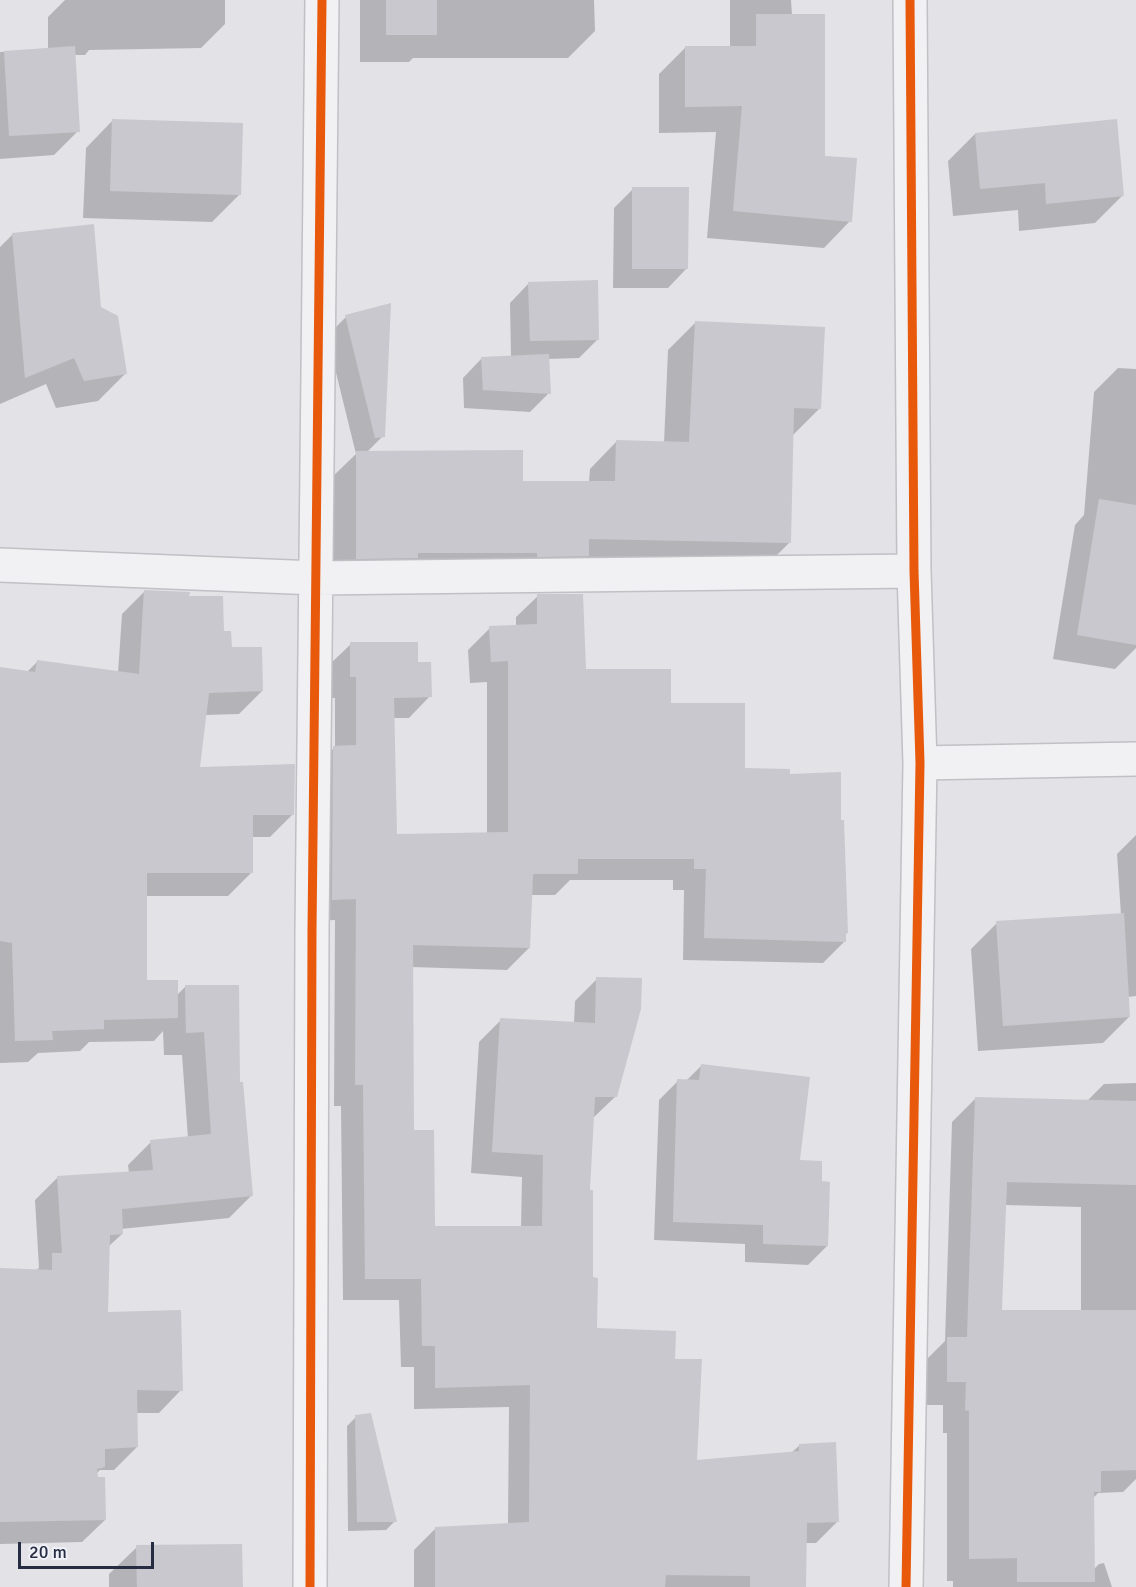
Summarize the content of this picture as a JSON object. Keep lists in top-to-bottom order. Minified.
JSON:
{"scale_bar":"20 m"}
